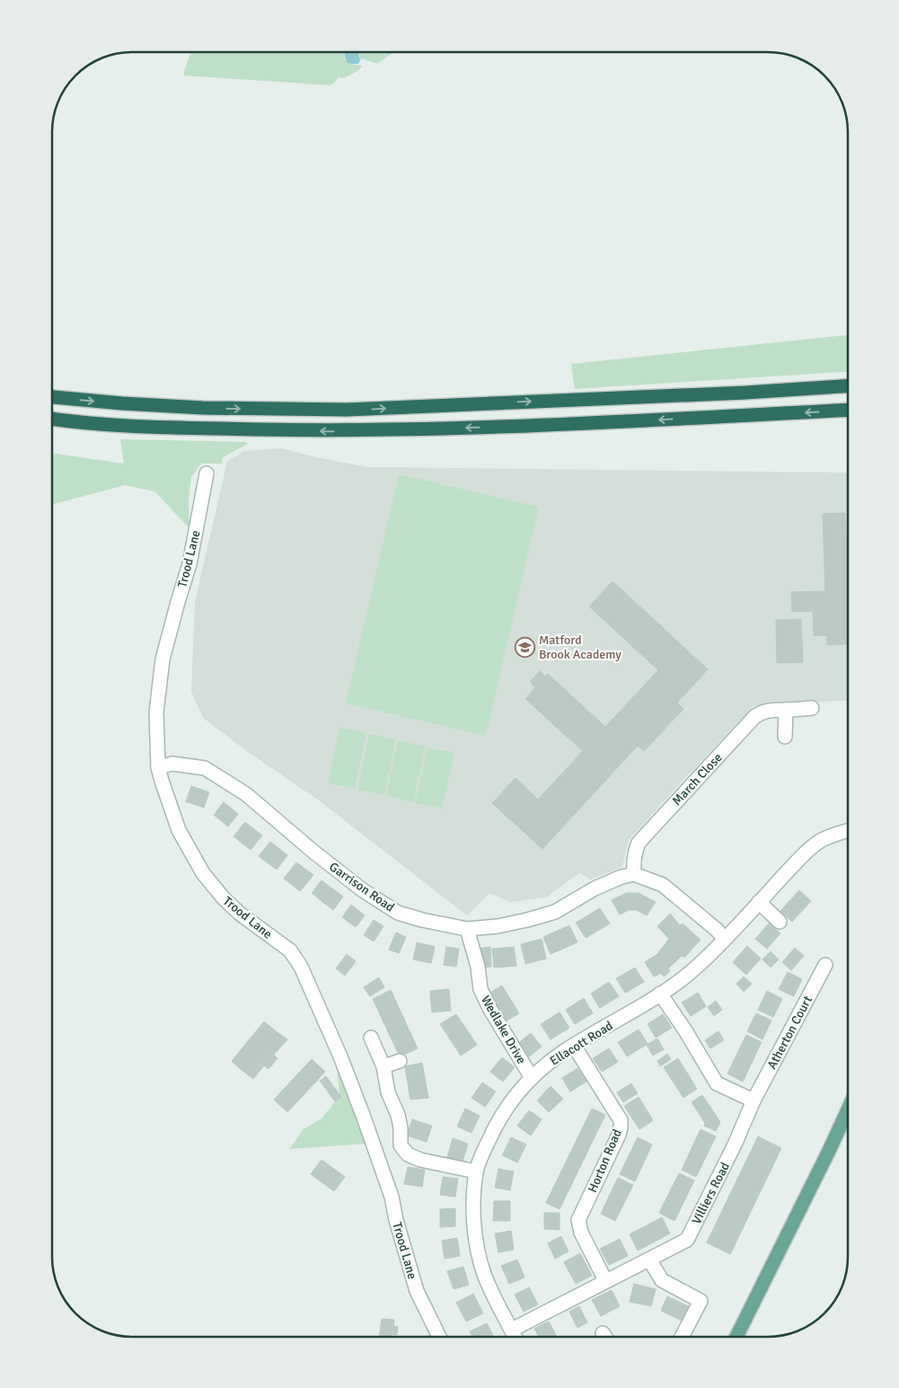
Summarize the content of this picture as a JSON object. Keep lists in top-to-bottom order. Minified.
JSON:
{"streets":{"street":["Trood Lane","March Close","Garrison Road","Wedlake Drive","Atherton Court","Ellacott Road","Horton Road","Villiers Road"]},"crossings":[["Trood Lane","Garrison Road"],["March Close","Garrison Road"],["Garrison Road","Wedlake Drive"],["Wedlake Drive","Ellacott Road"],["Atherton Court","Villiers Road"],["Ellacott Road","Horton Road"],["Ellacott Road","Villiers Road"],["Horton Road","Villiers Road"]],"places":{"school or university":["Matford Brook Academy"]}}
